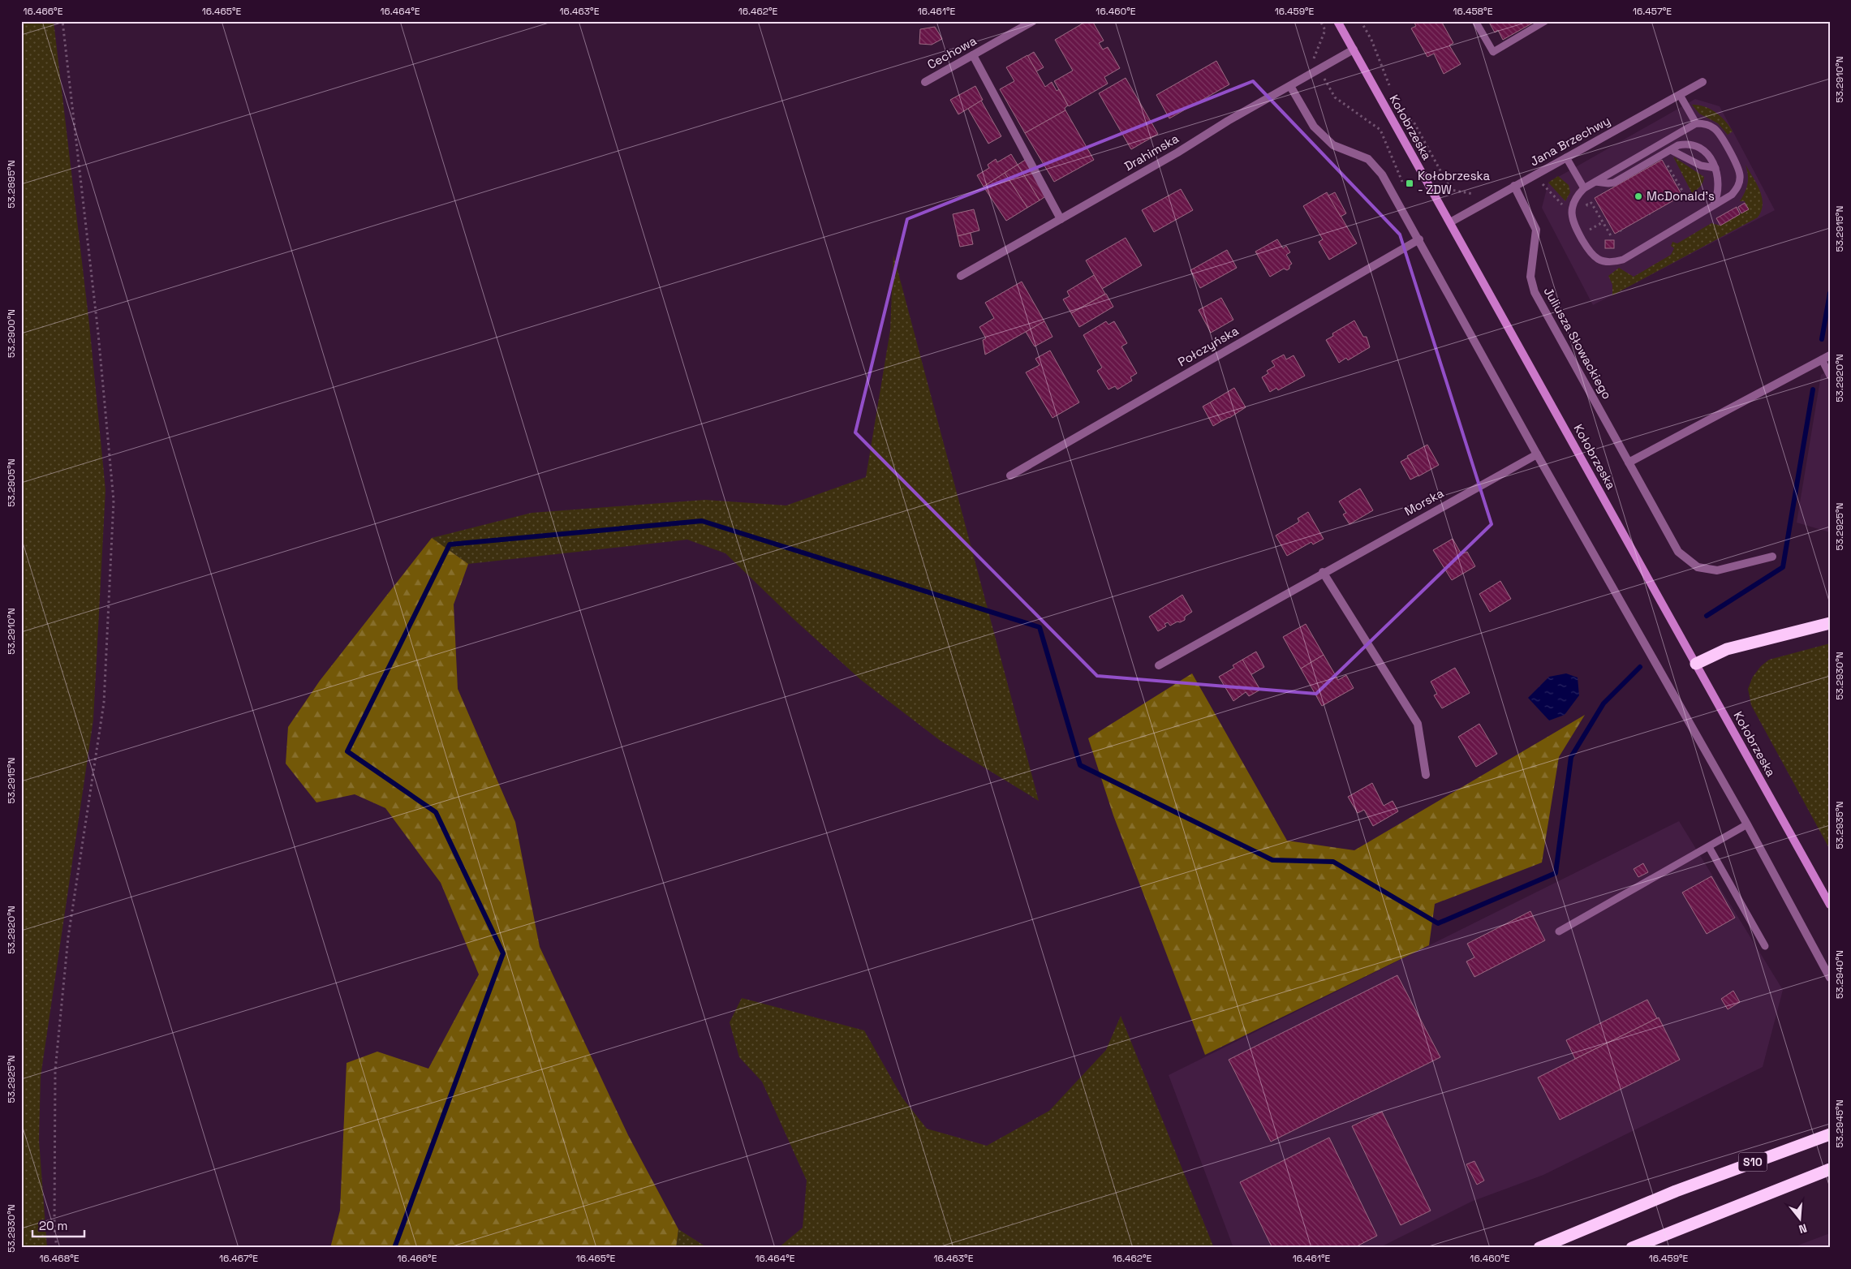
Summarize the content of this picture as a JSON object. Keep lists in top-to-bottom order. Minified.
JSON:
{"streets":{"highway":["S10"],"main road":["Kołobrzeska"],"street":["Cechowa","Jana Brzechwy","Drahimska","Juliusza Słowackiego","Połczyńska","Morska"]},"crossings":[["Kołobrzeska","Jana Brzechwy"],["Kołobrzeska","Drahimska"],["Jana Brzechwy","Juliusza Słowackiego"]],"places":{"transit":["Kołobrzeska - ZDW"],"other":["McDonald's"]},"scale_bar":"20 m","north":"bottom","coordinates":["16.466°E","16.465°E","16.464°E","16.463°E","16.462°E","16.461°E","16.460°E","16.459°E","16.458°E","16.457°E","53.2910°N","53.2895°N","53.2915°N","53.2900°N","53.2920°N","53.2905°N","53.2925°N","53.2930°N","53.2935°N","53.2940°N","53.2945°N","16.468°E","16.467°E"]}
